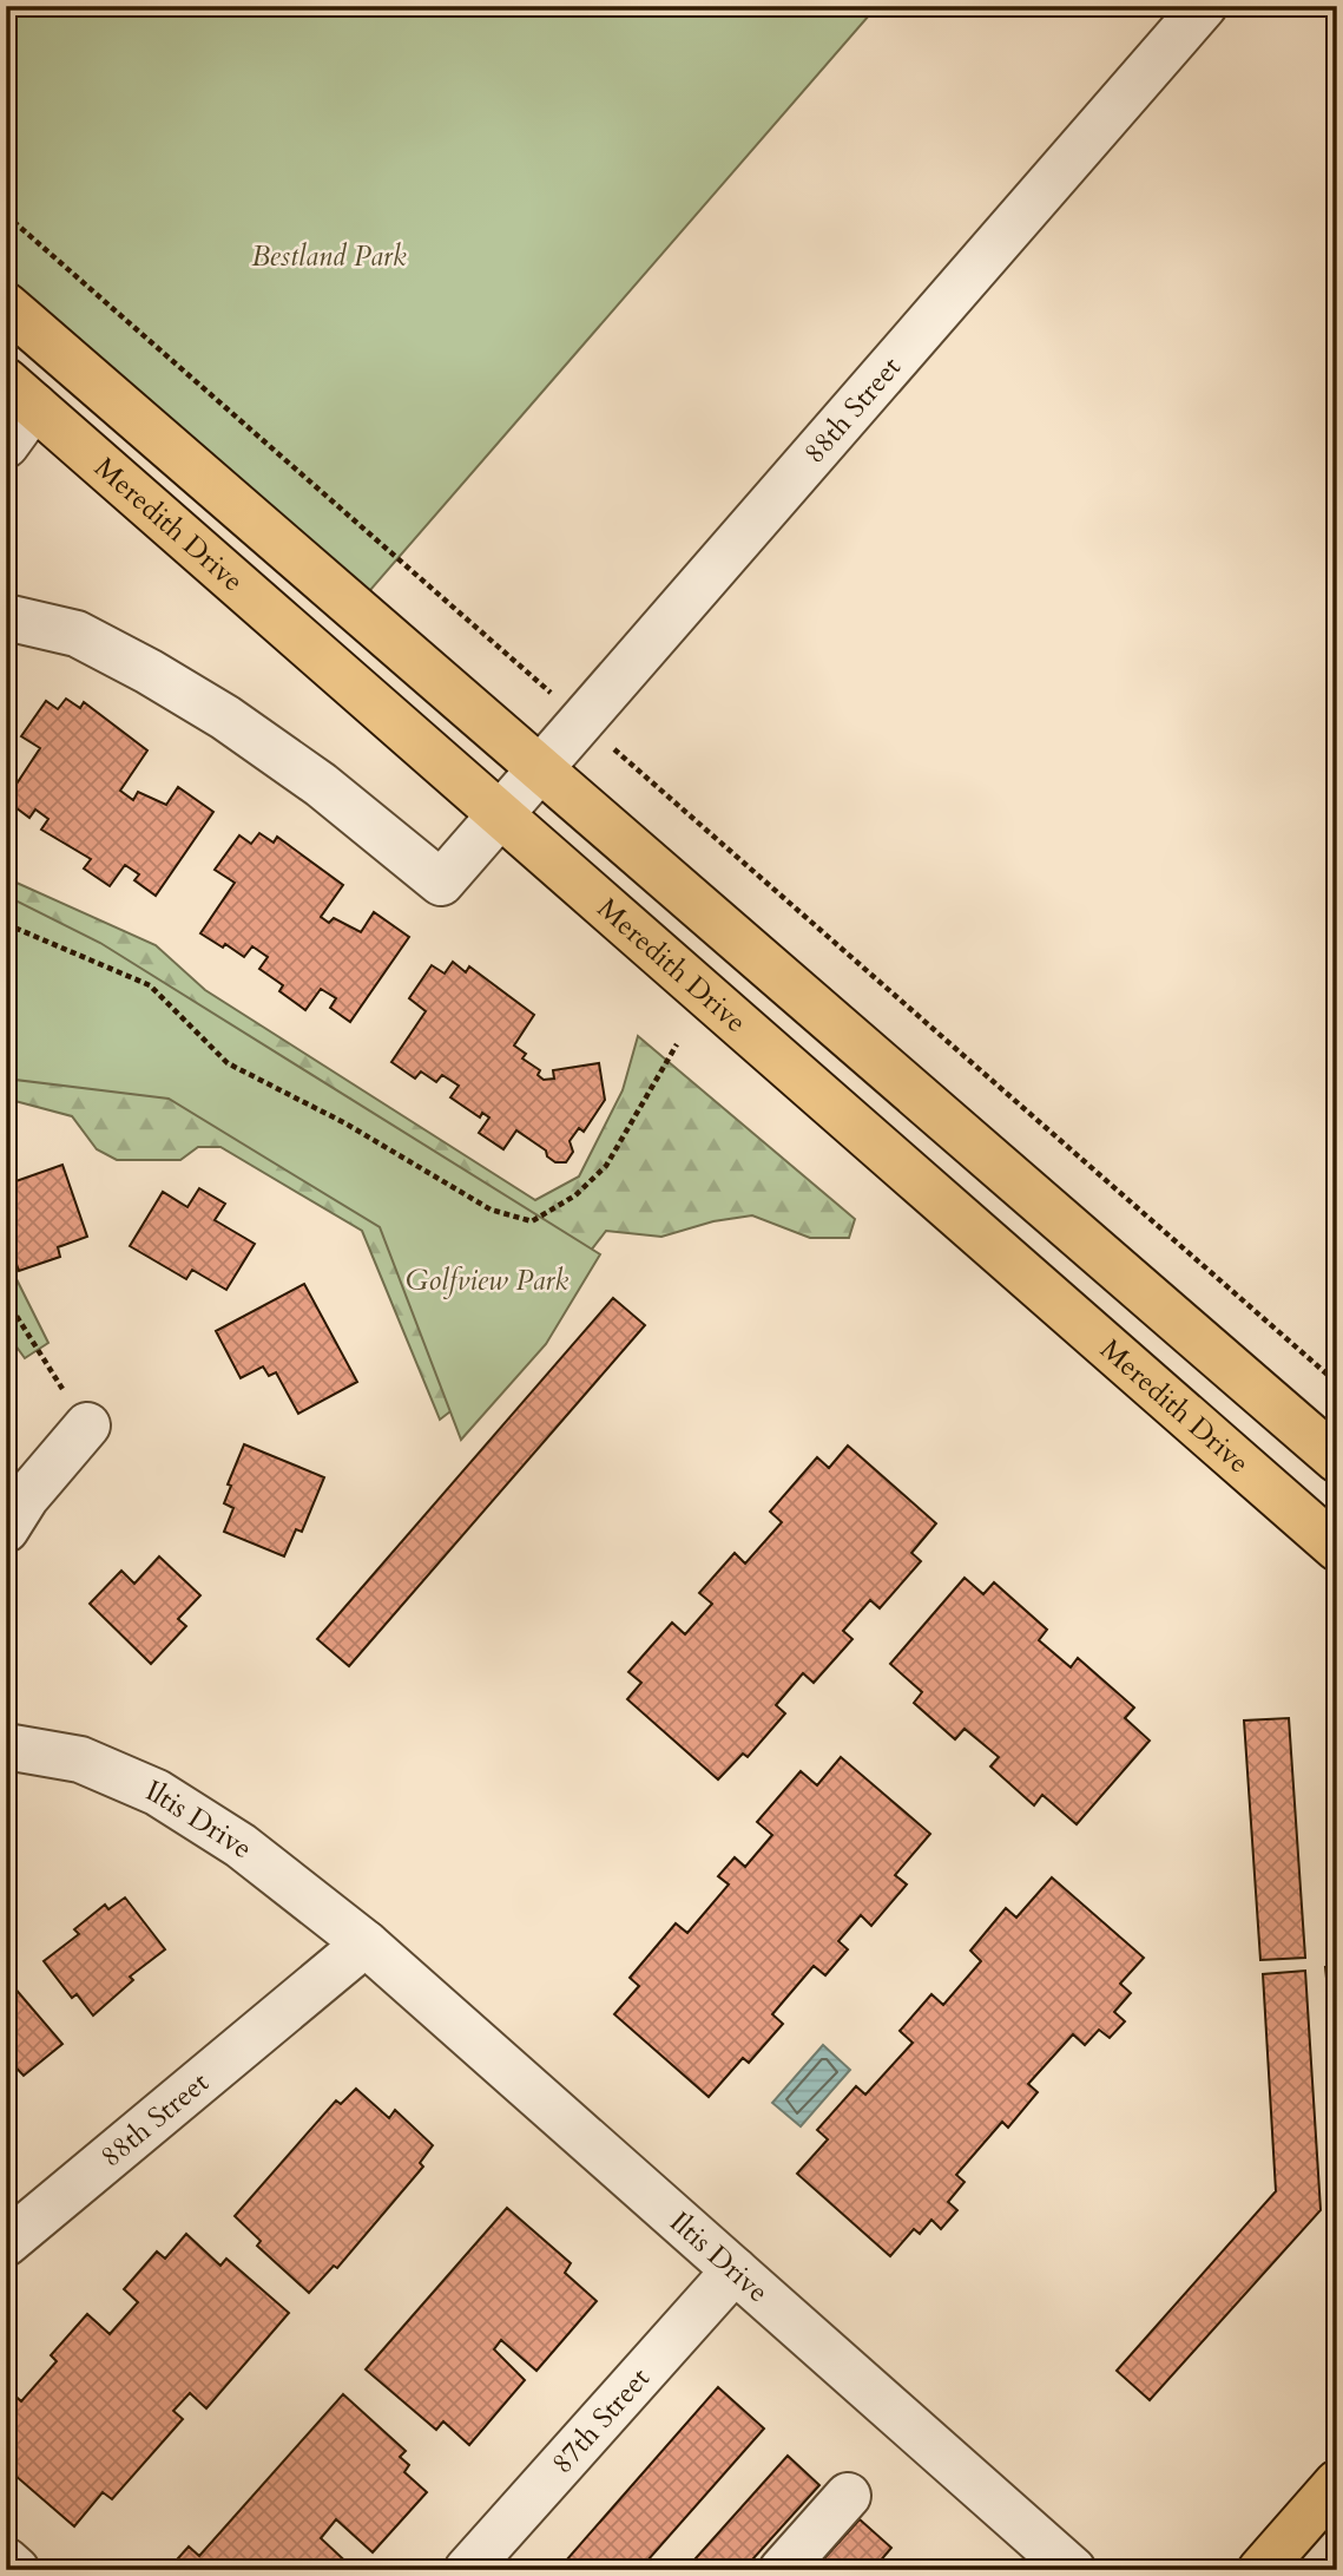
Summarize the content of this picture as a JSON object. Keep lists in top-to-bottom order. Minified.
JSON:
{"streets":{"main road":["Meredith Drive"],"street":["88th Street","Iltis Drive","87th Street"]},"crossings":[["88th Street","Meredith Drive"],["88th Street","Iltis Drive"],["Iltis Drive","87th Street"]],"parks":["Bestland Park","Golfview Park"]}
